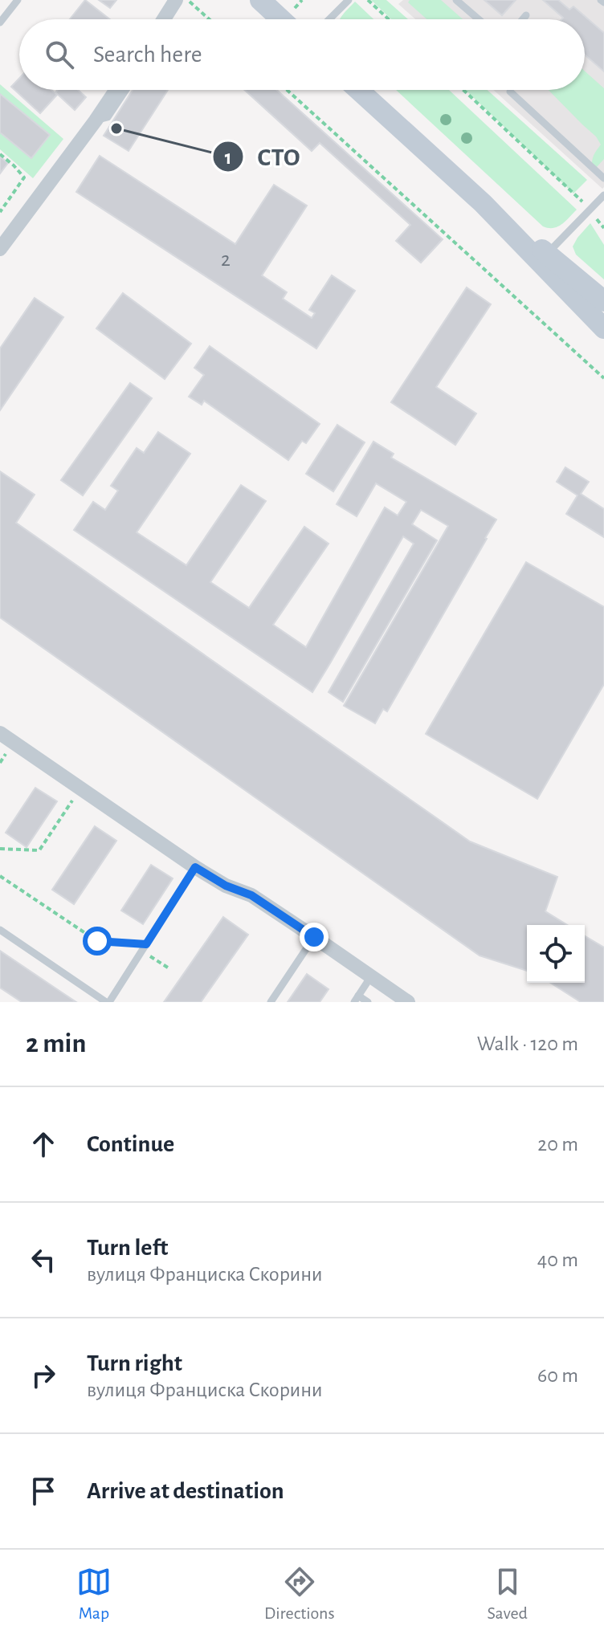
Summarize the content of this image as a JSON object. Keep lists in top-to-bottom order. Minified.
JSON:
{"places":["СТО"],"house_numbers":["2"],"page":{"search":"Search here","heading":["2 min","Walk · 120 m"],"list":[["Continue","20 m"],["Turn left","вулиця Франциска Скорини","40 m"],["Turn right","вулиця Франциска Скорини","60 m"],"Arrive at destination"],"nav":["Map","Directions","Saved"]}}
